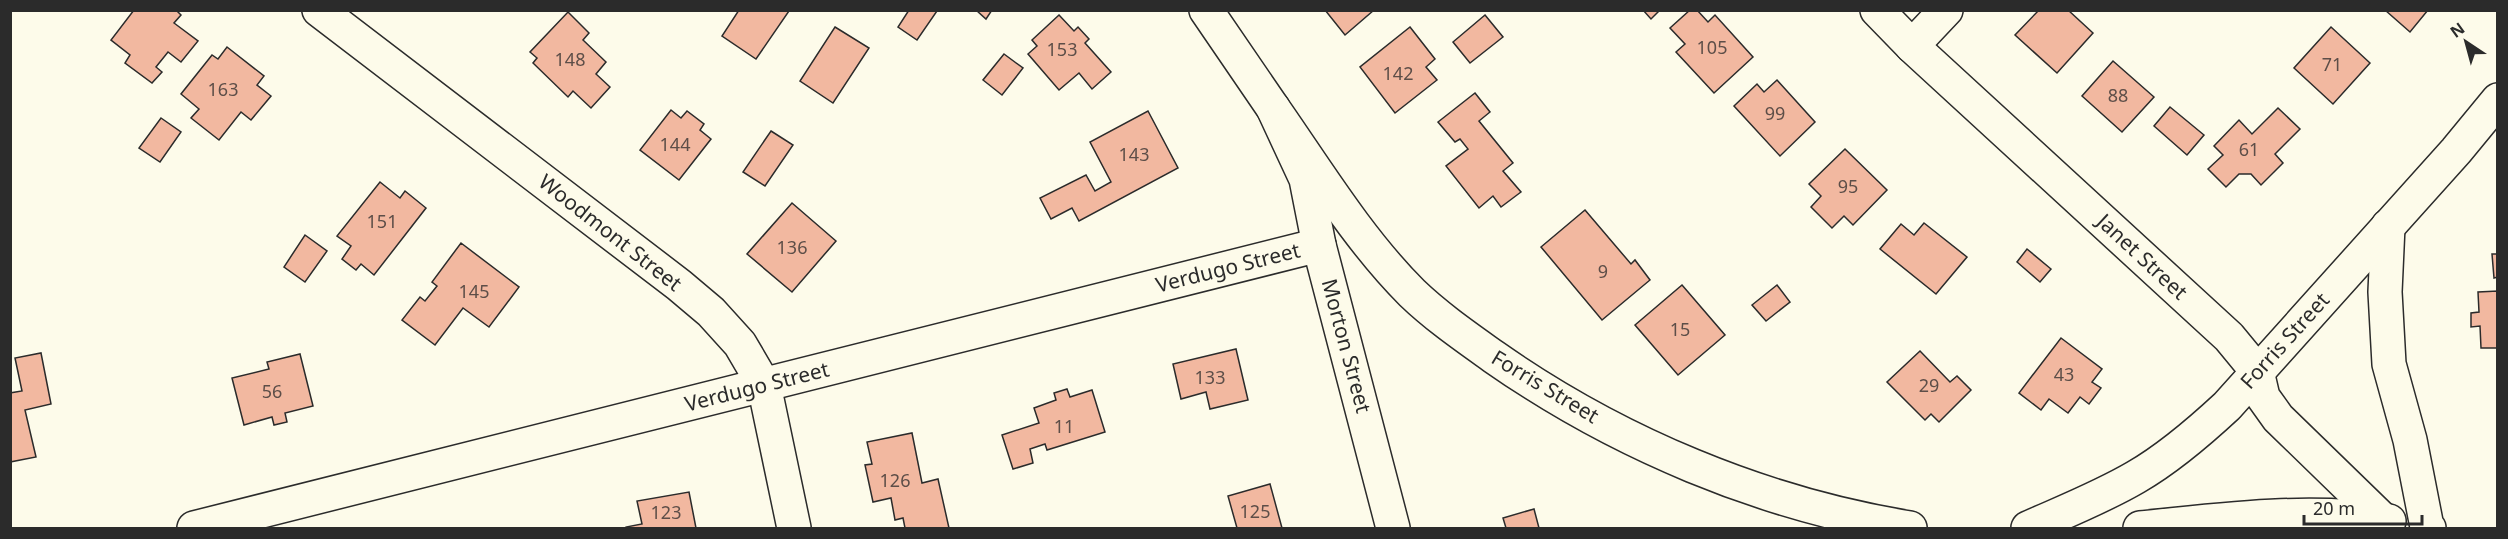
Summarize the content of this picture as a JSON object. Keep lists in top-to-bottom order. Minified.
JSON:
{"streets":{"street":["Woodmont Street","Janet Street","Verdugo Street","Forris Street","Morton Street"]},"crossings":[["Woodmont Street","Verdugo Street"],["Janet Street","Forris Street"],["Verdugo Street","Morton Street"],["Forris Street","Morton Street"]],"house_numbers":["105","153","148","71","142","163","88","99","144","61","143","95","151","136","9","145","15","43","133","29","56","11","126","125","123"],"scale_bar":"20 m","north":"top left"}
